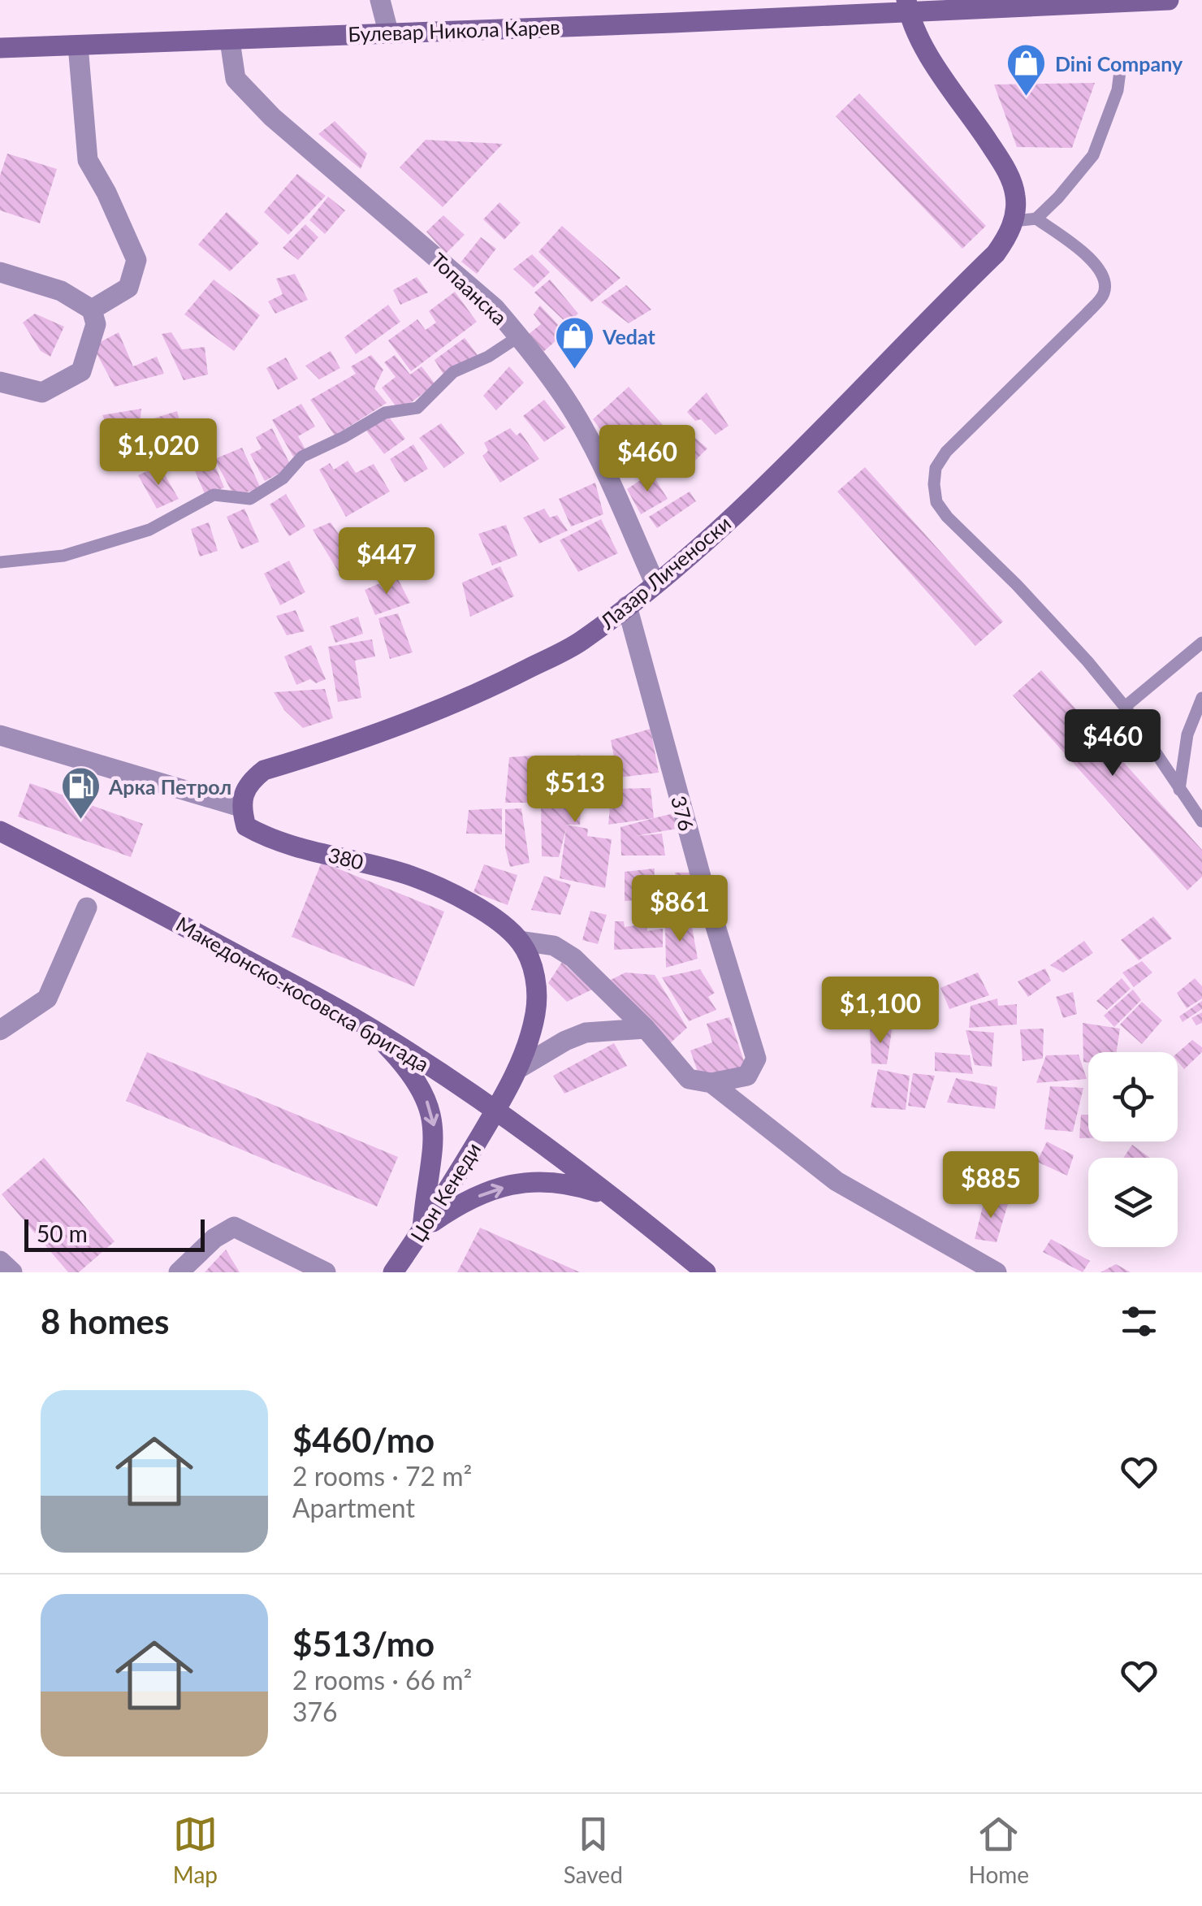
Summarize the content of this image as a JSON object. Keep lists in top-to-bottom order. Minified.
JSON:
{"streets":{"street":["Булевар Никола Карев","Топаанска","Лазар Личеноски","376","380","Македонско-косовска бригада","Џон Кенеди"]},"crossings":[["Булевар Никола Карев","Топаанска"],["Топаанска","Лазар Личеноски"],["Лазар Личеноски","376"],["Лазар Личеноски","380"],["Македонско-косовска бригада","Џон Кенеди"]],"places":{"shop":["Dini Company","Vedat"],"fuel station":["Арка Петрол"]},"scale_bar":"50 m","page":{"price":["$1,020","$460","$447","$460","$513","$861","$1,100","$885"],"scale":"50 m","heading":"8 homes","list":[{"name":"$460/mo","note":"2 rooms · 72 m² · Apartment"},{"name":"$513/mo","note":"2 rooms · 66 m² · 376"}],"tabs":["Map","Saved","Home"]}}
